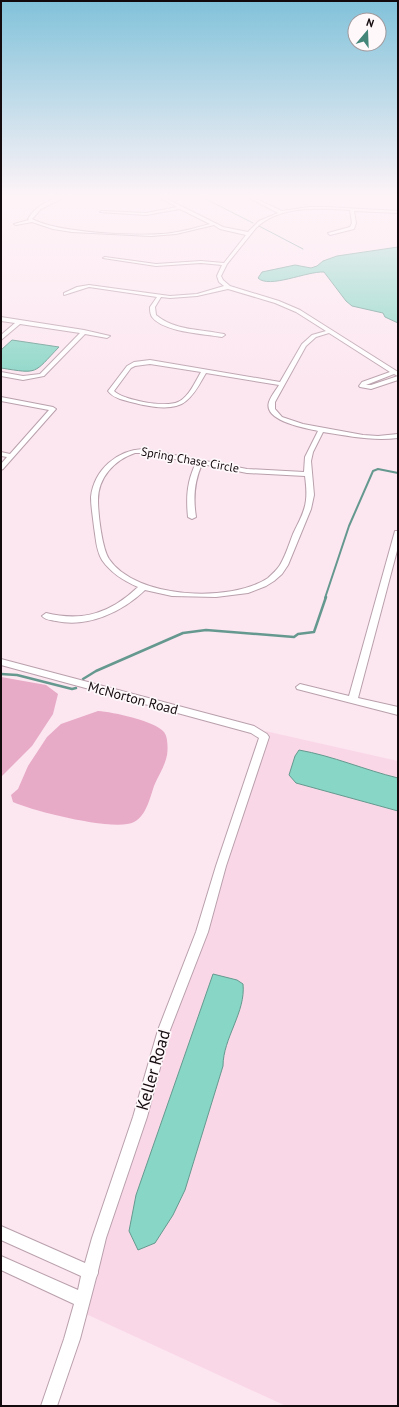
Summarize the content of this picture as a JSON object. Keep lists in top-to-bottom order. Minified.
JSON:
{"streets":{"street":["Spring Chase Circle","McNorton Road","Keller Road"]},"crossings":[["McNorton Road","Keller Road"]],"north":"top"}
